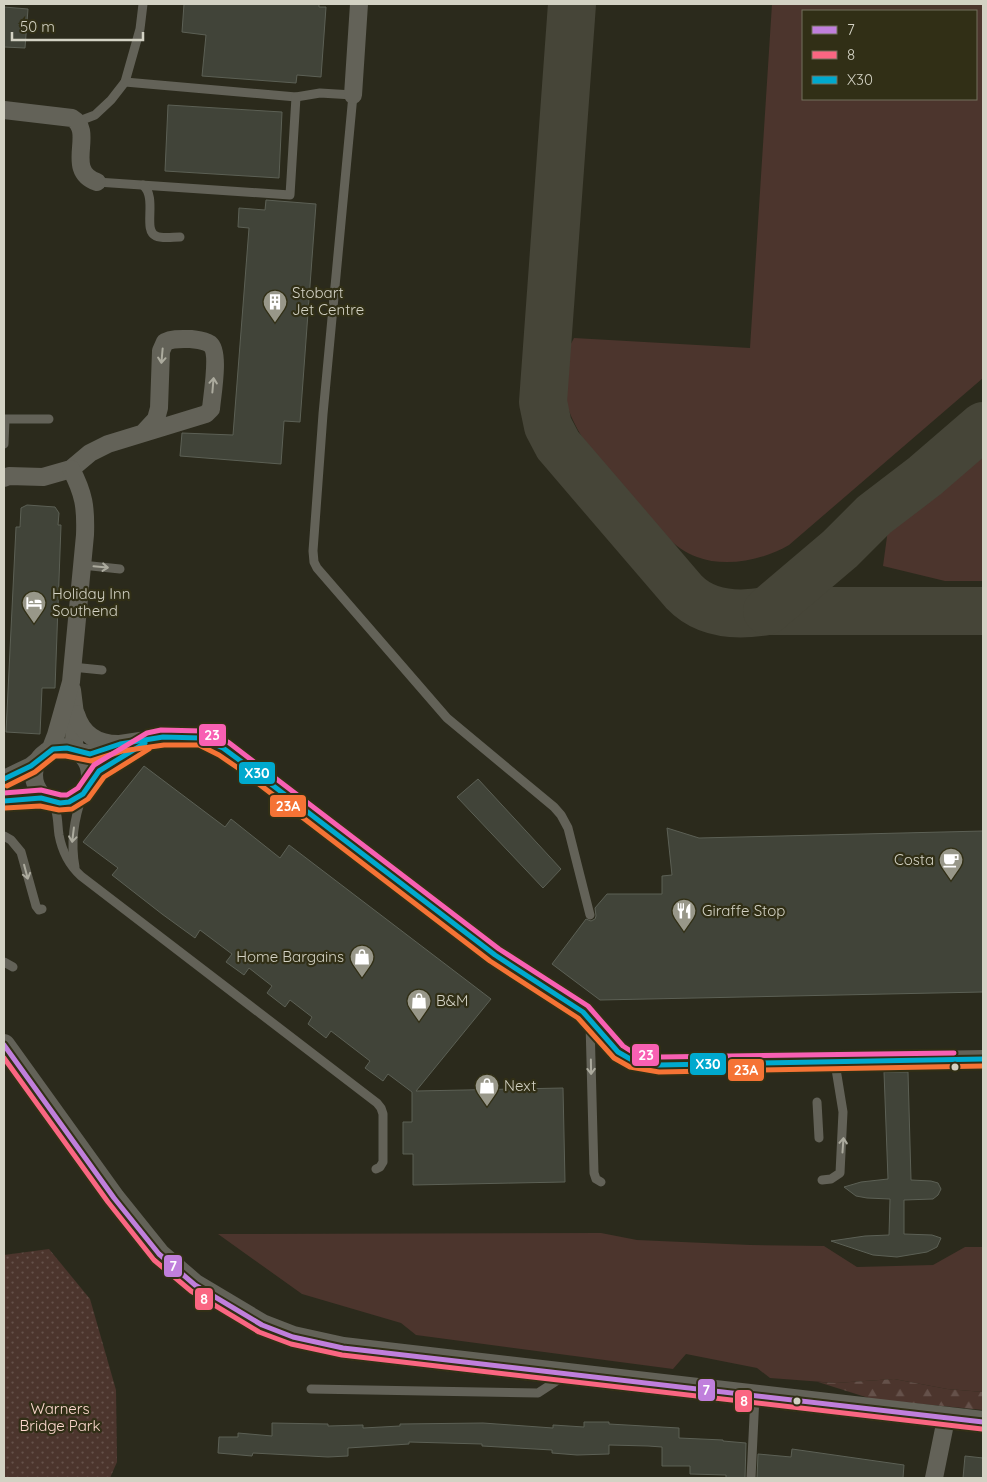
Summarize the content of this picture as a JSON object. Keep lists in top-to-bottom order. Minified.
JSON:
{"parks":["Warners Bridge Park"],"places":{"building":["Stobart Jet Centre"],"hotel":["Holiday Inn Southend"],"cafe":["Costa"],"restaurant":["Giraffe Stop"],"shop":["Home Bargains","B&M","Next"]},"lines":["transit line 23","transit line X30","transit line 23A","transit line 7","transit line 8"],"legend":["7","8","X30"],"scale_bar":"50 m"}
